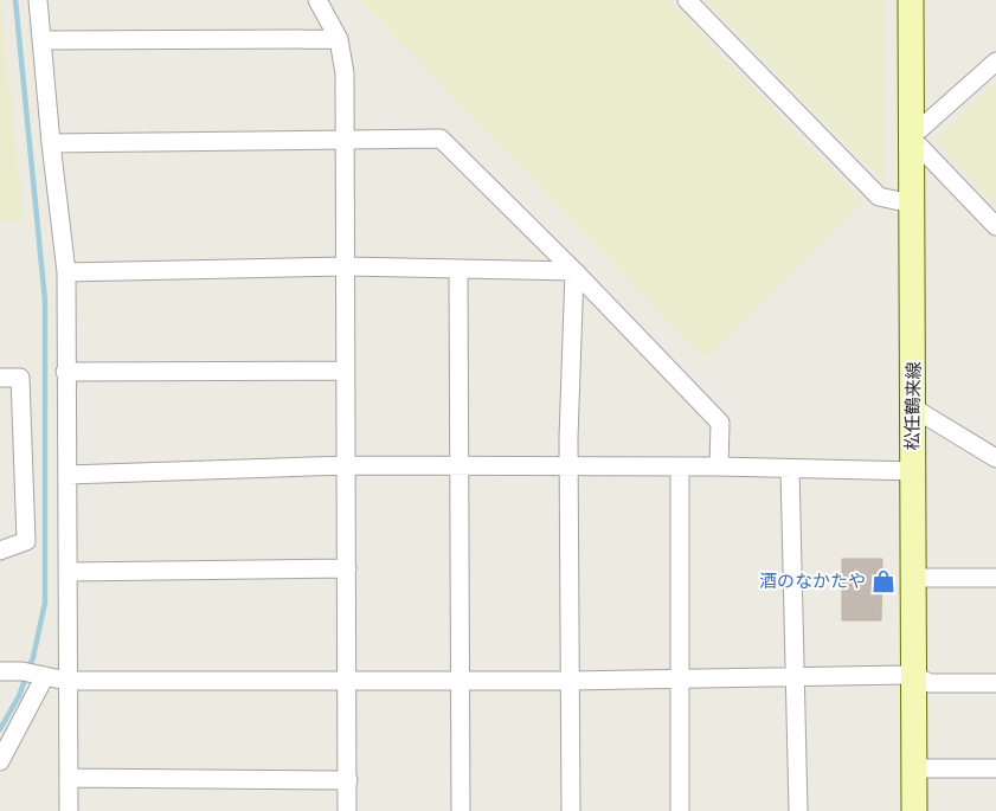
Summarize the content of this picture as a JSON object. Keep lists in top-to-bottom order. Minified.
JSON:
{"streets":{"main road":["松任鶴来線"]},"places":{"shop":["酒のなかたや"]}}
